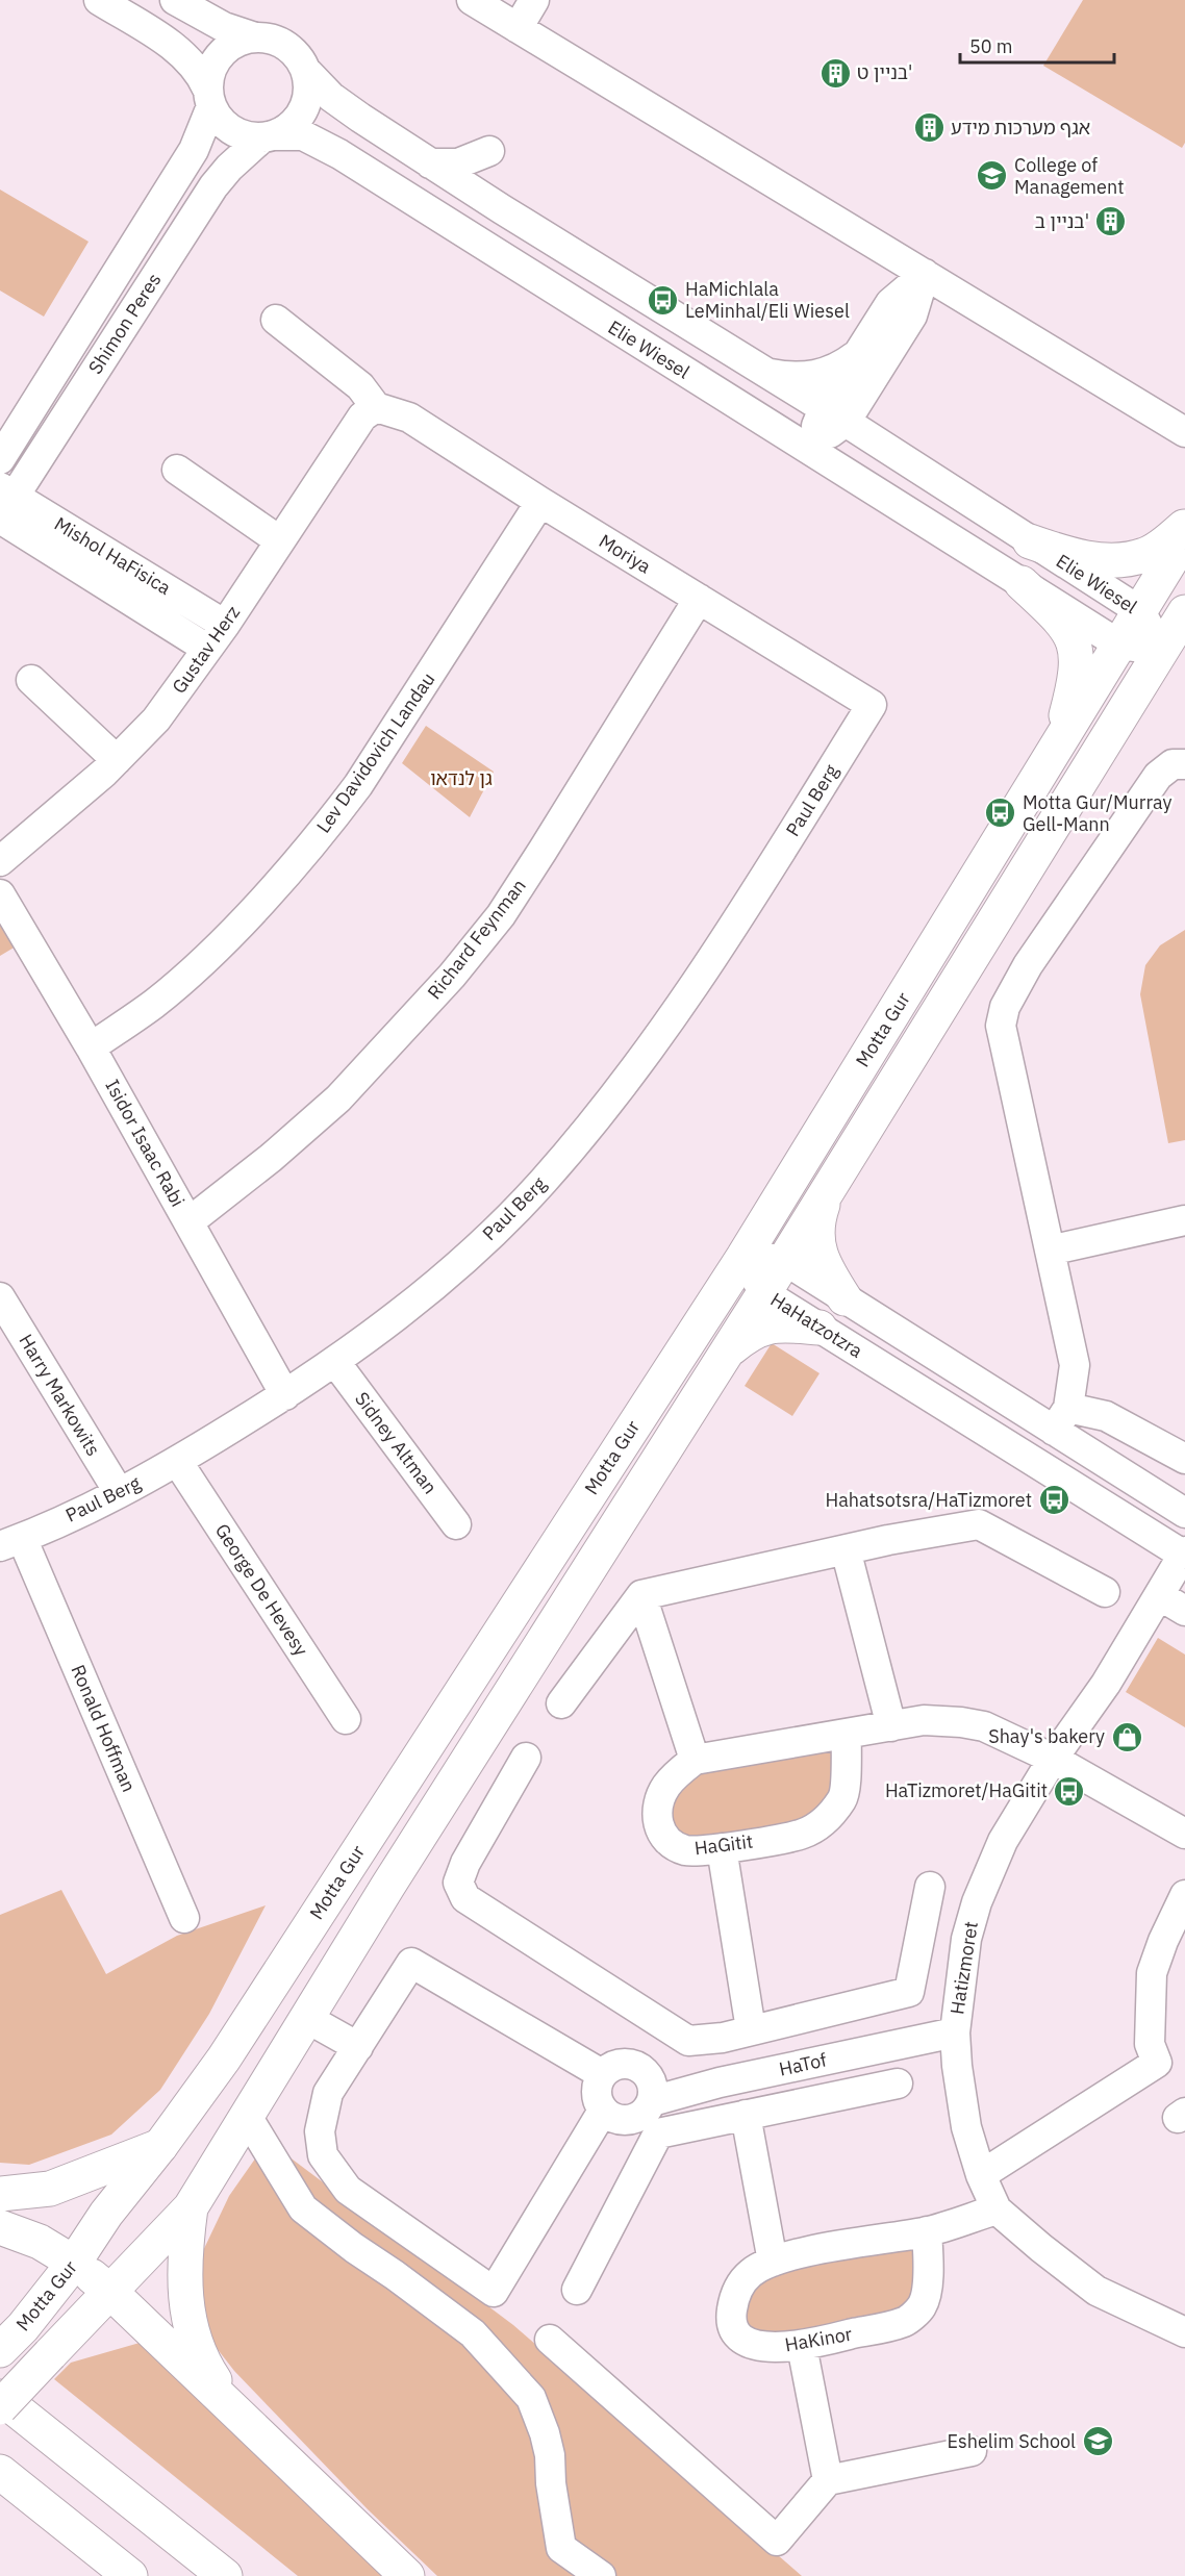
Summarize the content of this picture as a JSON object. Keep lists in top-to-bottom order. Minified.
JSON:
{"streets":{"main road":["Motta Gur"],"street":["Shimon Peres","Elie Wiesel","Moriya","Mishol HaFisica","Gustav Herz","Lev Davidovich Landau","Paul Berg","Richard Feynman","Isidor Isaac Rabi","HaHatzotzra","Harry Markowits","Sidney Altman","George De Hevesy","Ronald Hoffman","HaGitit","Hatizmoret","HaTof","HaKinor"]},"crossings":[["Shimon Peres","Elie Wiesel"],["Shimon Peres","Mishol HaFisica"],["Elie Wiesel","Motta Gur"],["Moriya","Gustav Herz"],["Moriya","Lev Davidovich Landau"],["Moriya","Paul Berg"],["Moriya","Richard Feynman"],["Mishol HaFisica","Gustav Herz"],["Lev Davidovich Landau","Isidor Isaac Rabi"],["Paul Berg","Isidor Isaac Rabi"],["Paul Berg","Harry Markowits"],["Paul Berg","Sidney Altman"],["Paul Berg","George De Hevesy"],["Paul Berg","Ronald Hoffman"],["Richard Feynman","Isidor Isaac Rabi"],["Motta Gur","HaHatzotzra"],["HaHatzotzra","Hatizmoret"],["Hatizmoret","HaTof"],["Hatizmoret","HaKinor"]],"parks":["גן לנדאו"],"places":{"building":["בניין ט'","אגף מערכות מידע","בניין ב'"],"school or university":["College of Management","Eshelim School"],"bus stop":["HaMichlala LeMinhal/Eli Wiesel","Motta Gur/Murray Gell-Mann","Hahatsotsra/HaTizmoret","HaTizmoret/HaGitit"],"shop":["Shay's bakery"]},"scale_bar":"50 m"}
